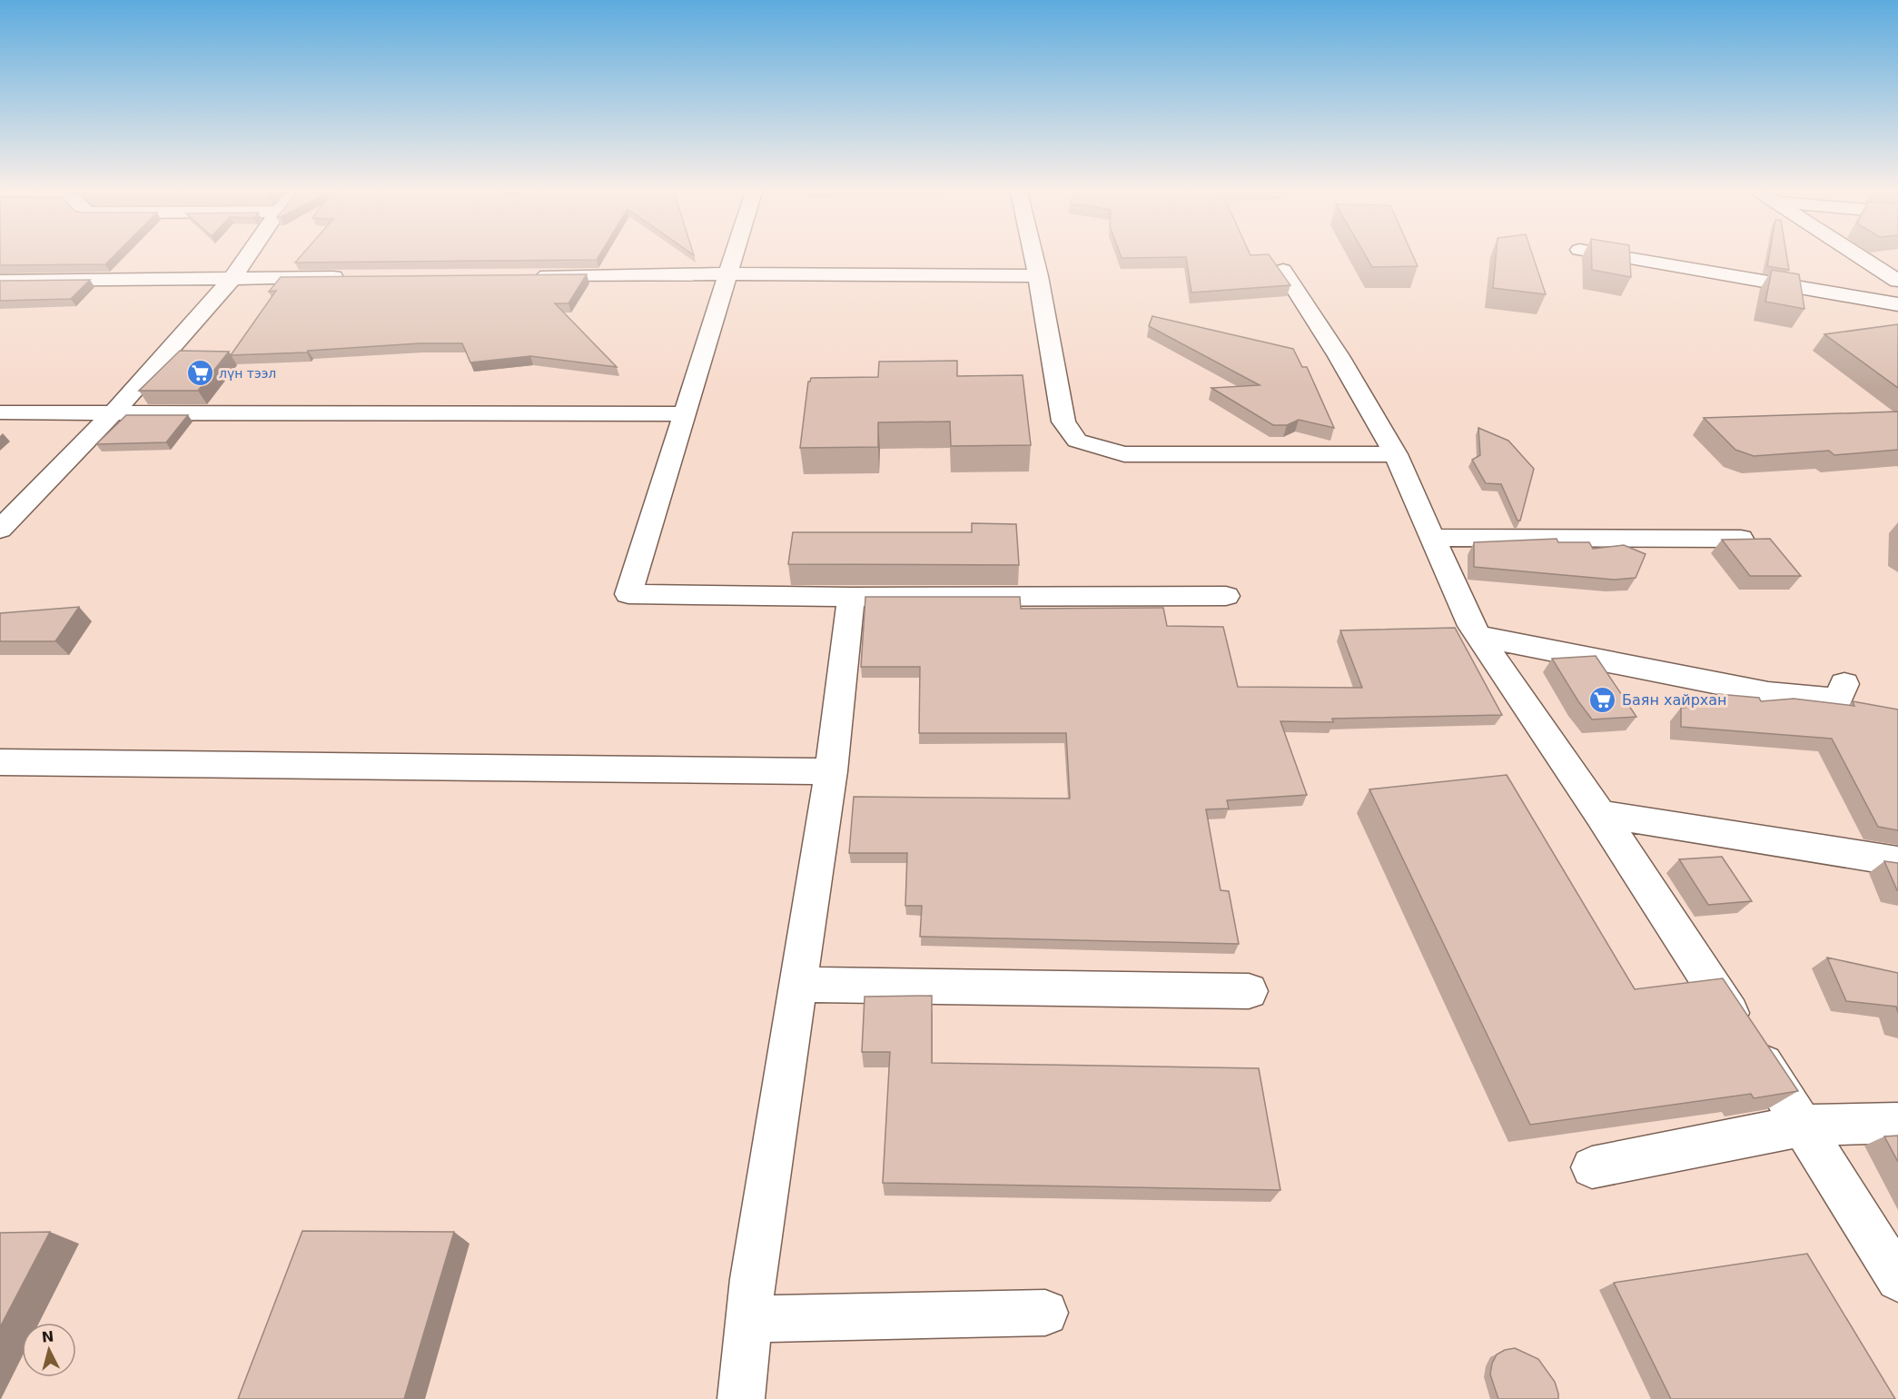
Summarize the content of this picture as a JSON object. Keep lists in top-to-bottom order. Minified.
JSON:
{"places":{"supermarket":["лүн тээл","Баян хайрхан"]},"north":"top"}
